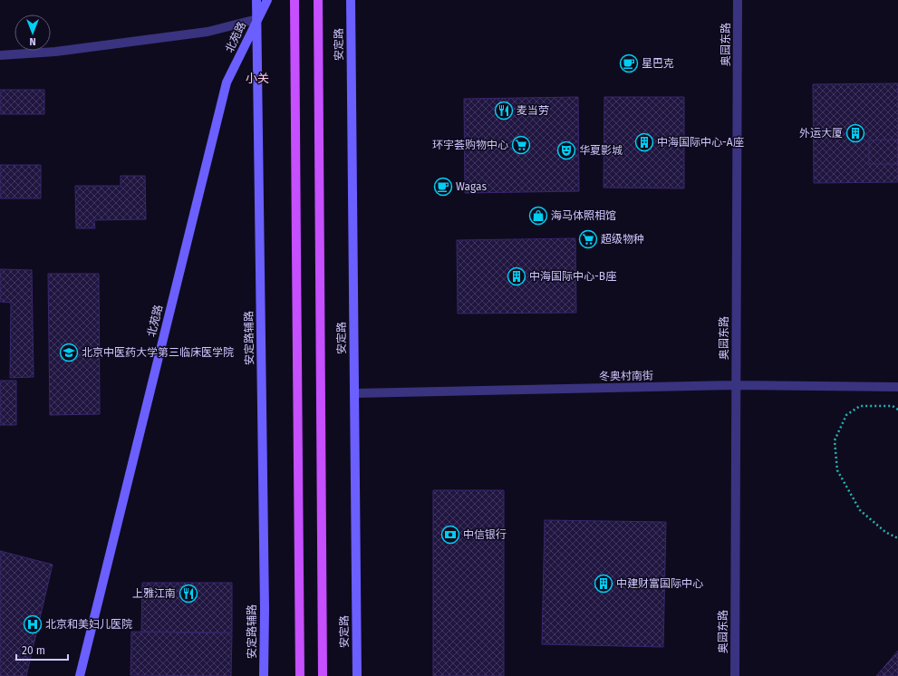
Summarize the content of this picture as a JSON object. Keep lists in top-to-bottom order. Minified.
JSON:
{"streets":{"main road":["安定路"],"street":["北苑路","奥园东路","安定路辅路","冬奥村南街"]},"crossings":[["北苑路","安定路辅路"],["安定路","冬奥村南街"],["奥园东路","冬奥村南街"]],"districts":["小关"],"places":{"cafe":["星巴克","Wagas"],"restaurant":["麦当劳","上雅江南"],"building":["外运大厦","中海国际中心-A座","中海国际中心-B座","中建财富国际中心"],"supermarket":["环宇荟购物中心","超级物种"],"theatre":["华夏影城"],"shop":["海马体照相馆"],"school or university":["北京中医药大学第三临床医学院"],"bank":["中信银行"],"hospital":["北京和美妇儿医院"]},"scale_bar":"20 m","north":"bottom"}
